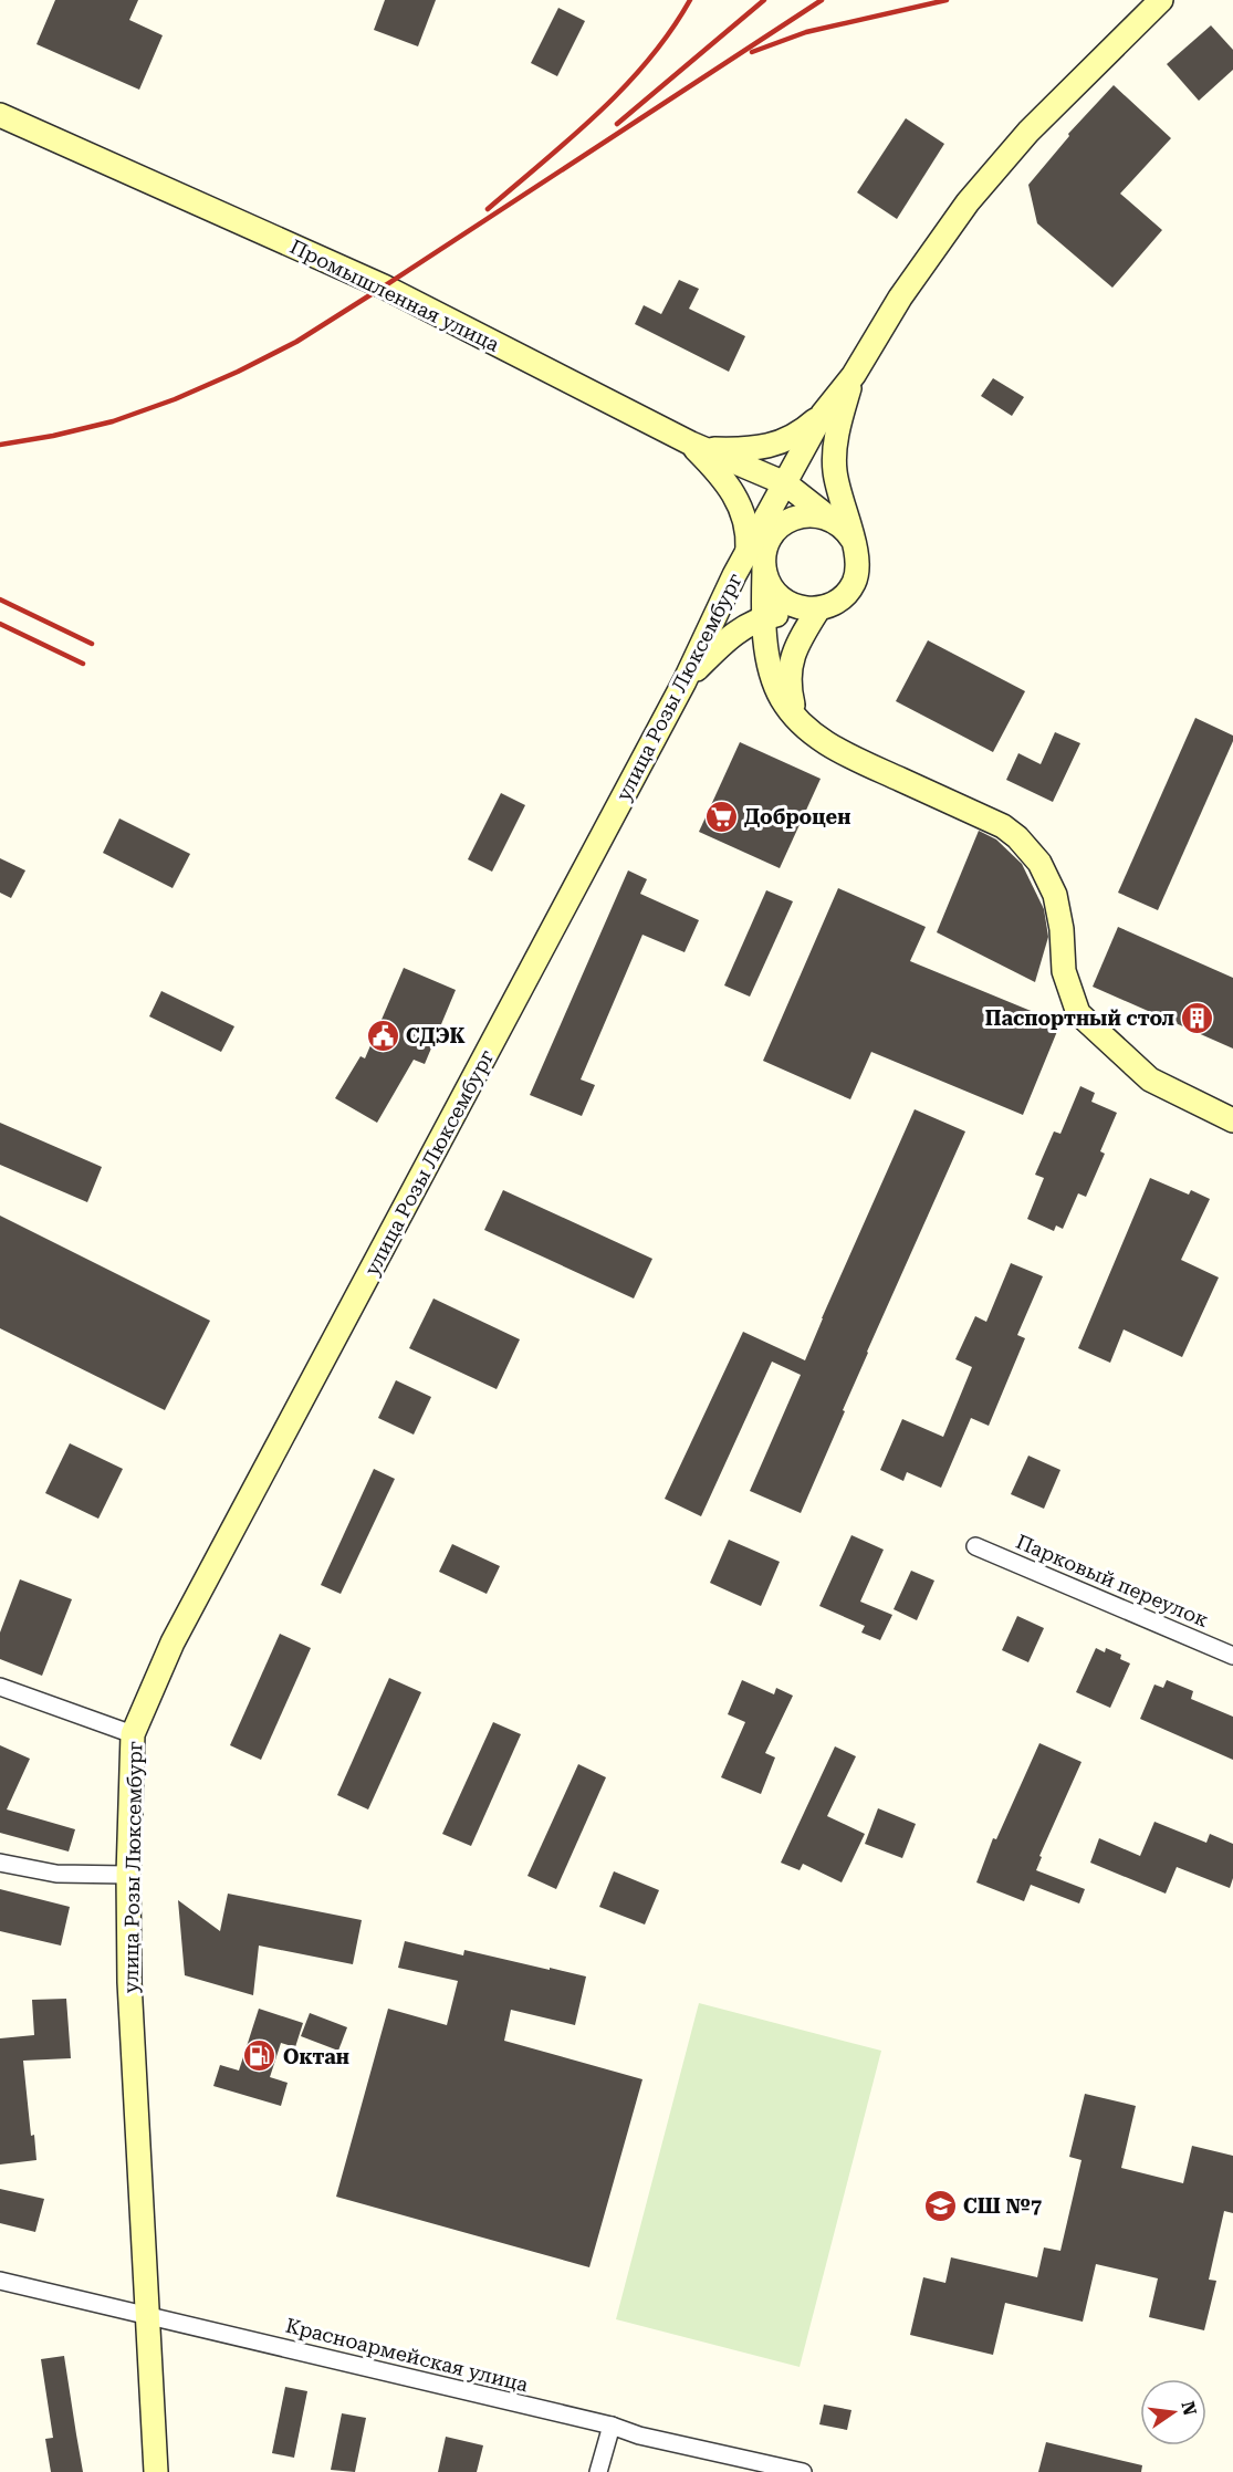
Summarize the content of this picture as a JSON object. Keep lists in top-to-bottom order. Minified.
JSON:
{"streets":{"main road":["Промышленная улица","улица Розы Люксембург"],"street":["Парковый переулок","Красноармейская улица"]},"crossings":[["Промышленная улица","улица Розы Люксембург"],["улица Розы Люксембург","Красноармейская улица"]],"places":{"supermarket":["Доброцен"],"building":["Паспортный стол"],"public building":["СДЭК"],"fuel station":["Октан"],"school or university":["СШ №7"]},"north":"right"}
